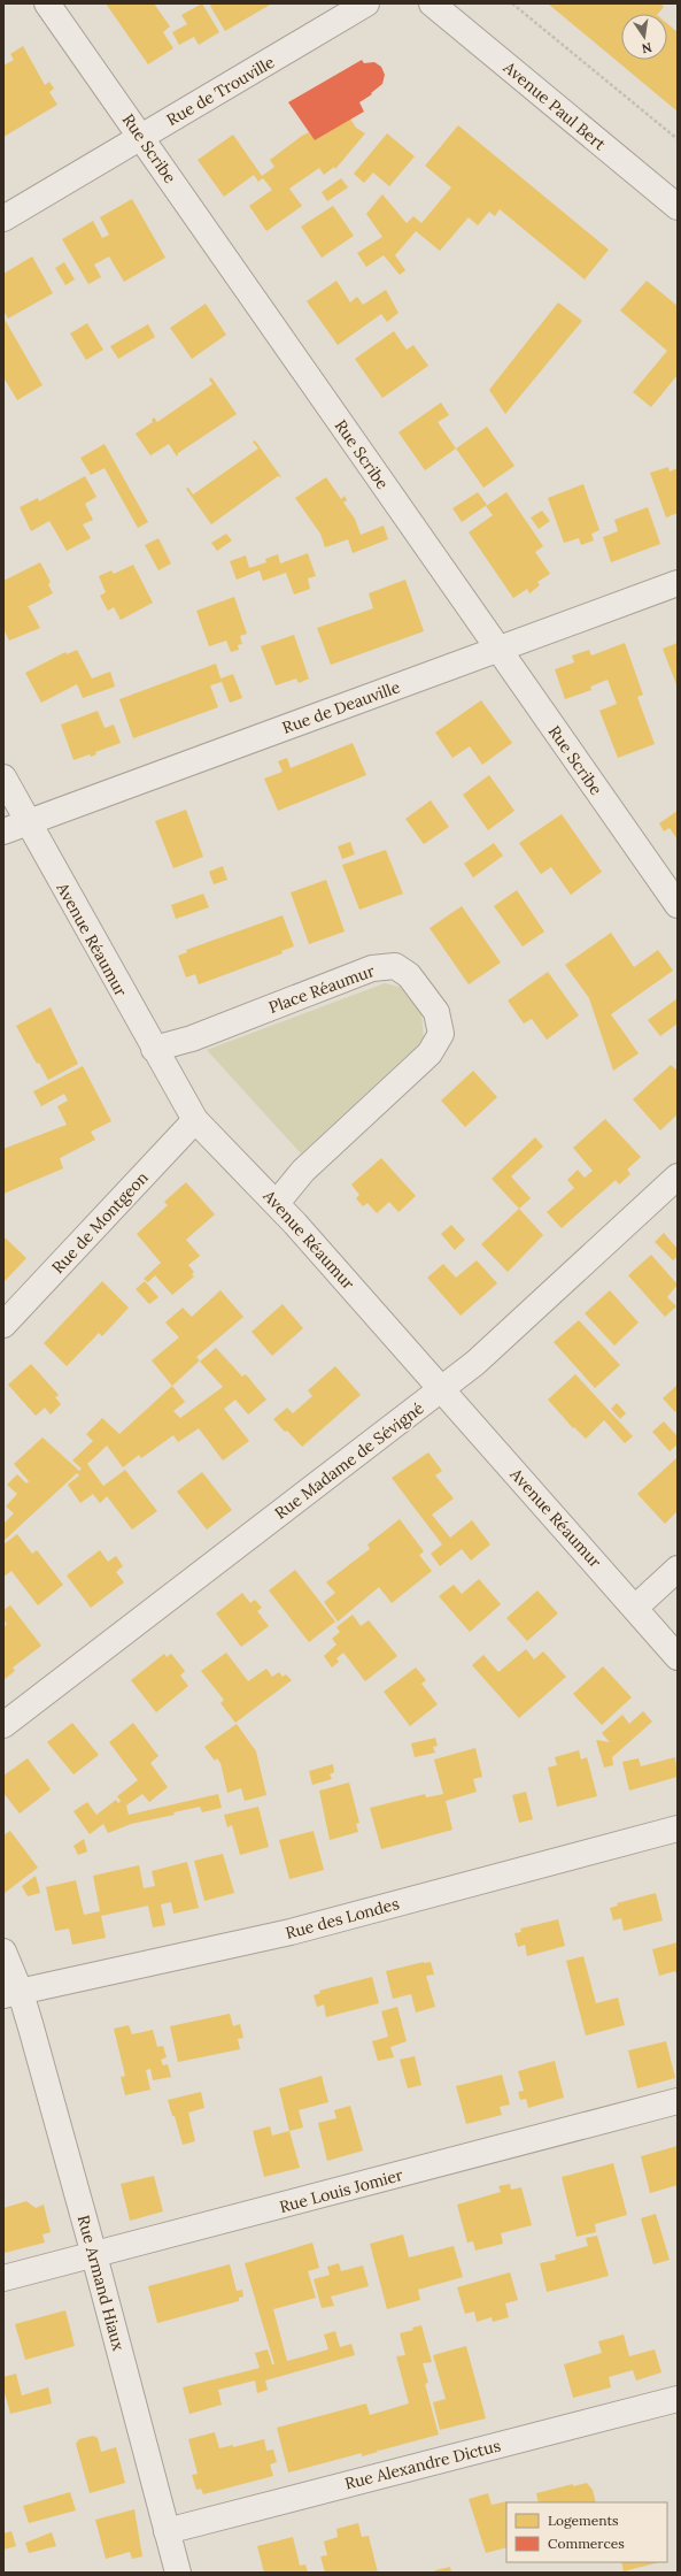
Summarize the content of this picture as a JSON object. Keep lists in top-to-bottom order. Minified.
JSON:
{"streets":{"street":["Rue de Trouville","Avenue Paul Bert","Rue Scribe","Rue de Deauville","Avenue Réaumur","Place Réaumur","Rue de Montgeon","Rue Madame de Sévigné","Rue des Londes","Rue Louis Jomier","Rue Armand Hiaux","Rue Alexandre Dictus"]},"crossings":[["Rue de Trouville","Rue Scribe"],["Rue Scribe","Rue de Deauville"],["Rue de Deauville","Avenue Réaumur"],["Avenue Réaumur","Place Réaumur"],["Avenue Réaumur","Rue de Montgeon"],["Avenue Réaumur","Rue Madame de Sévigné"],["Rue des Londes","Rue Armand Hiaux"],["Rue Louis Jomier","Rue Armand Hiaux"],["Rue Armand Hiaux","Rue Alexandre Dictus"]],"legend":["Logements","Commerces"],"north":"bottom"}
